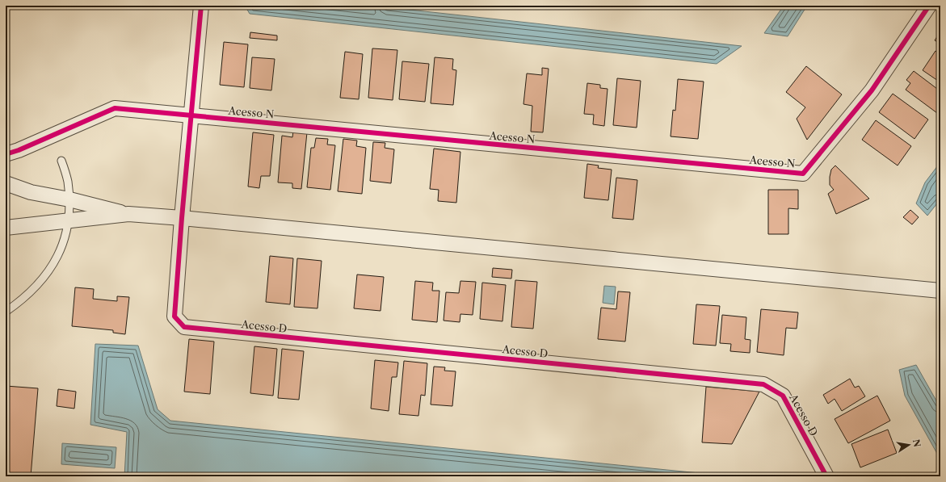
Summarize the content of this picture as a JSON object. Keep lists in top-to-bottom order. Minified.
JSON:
{"streets":{"street":["Acesso N","Acesso D"]},"north":"right"}
